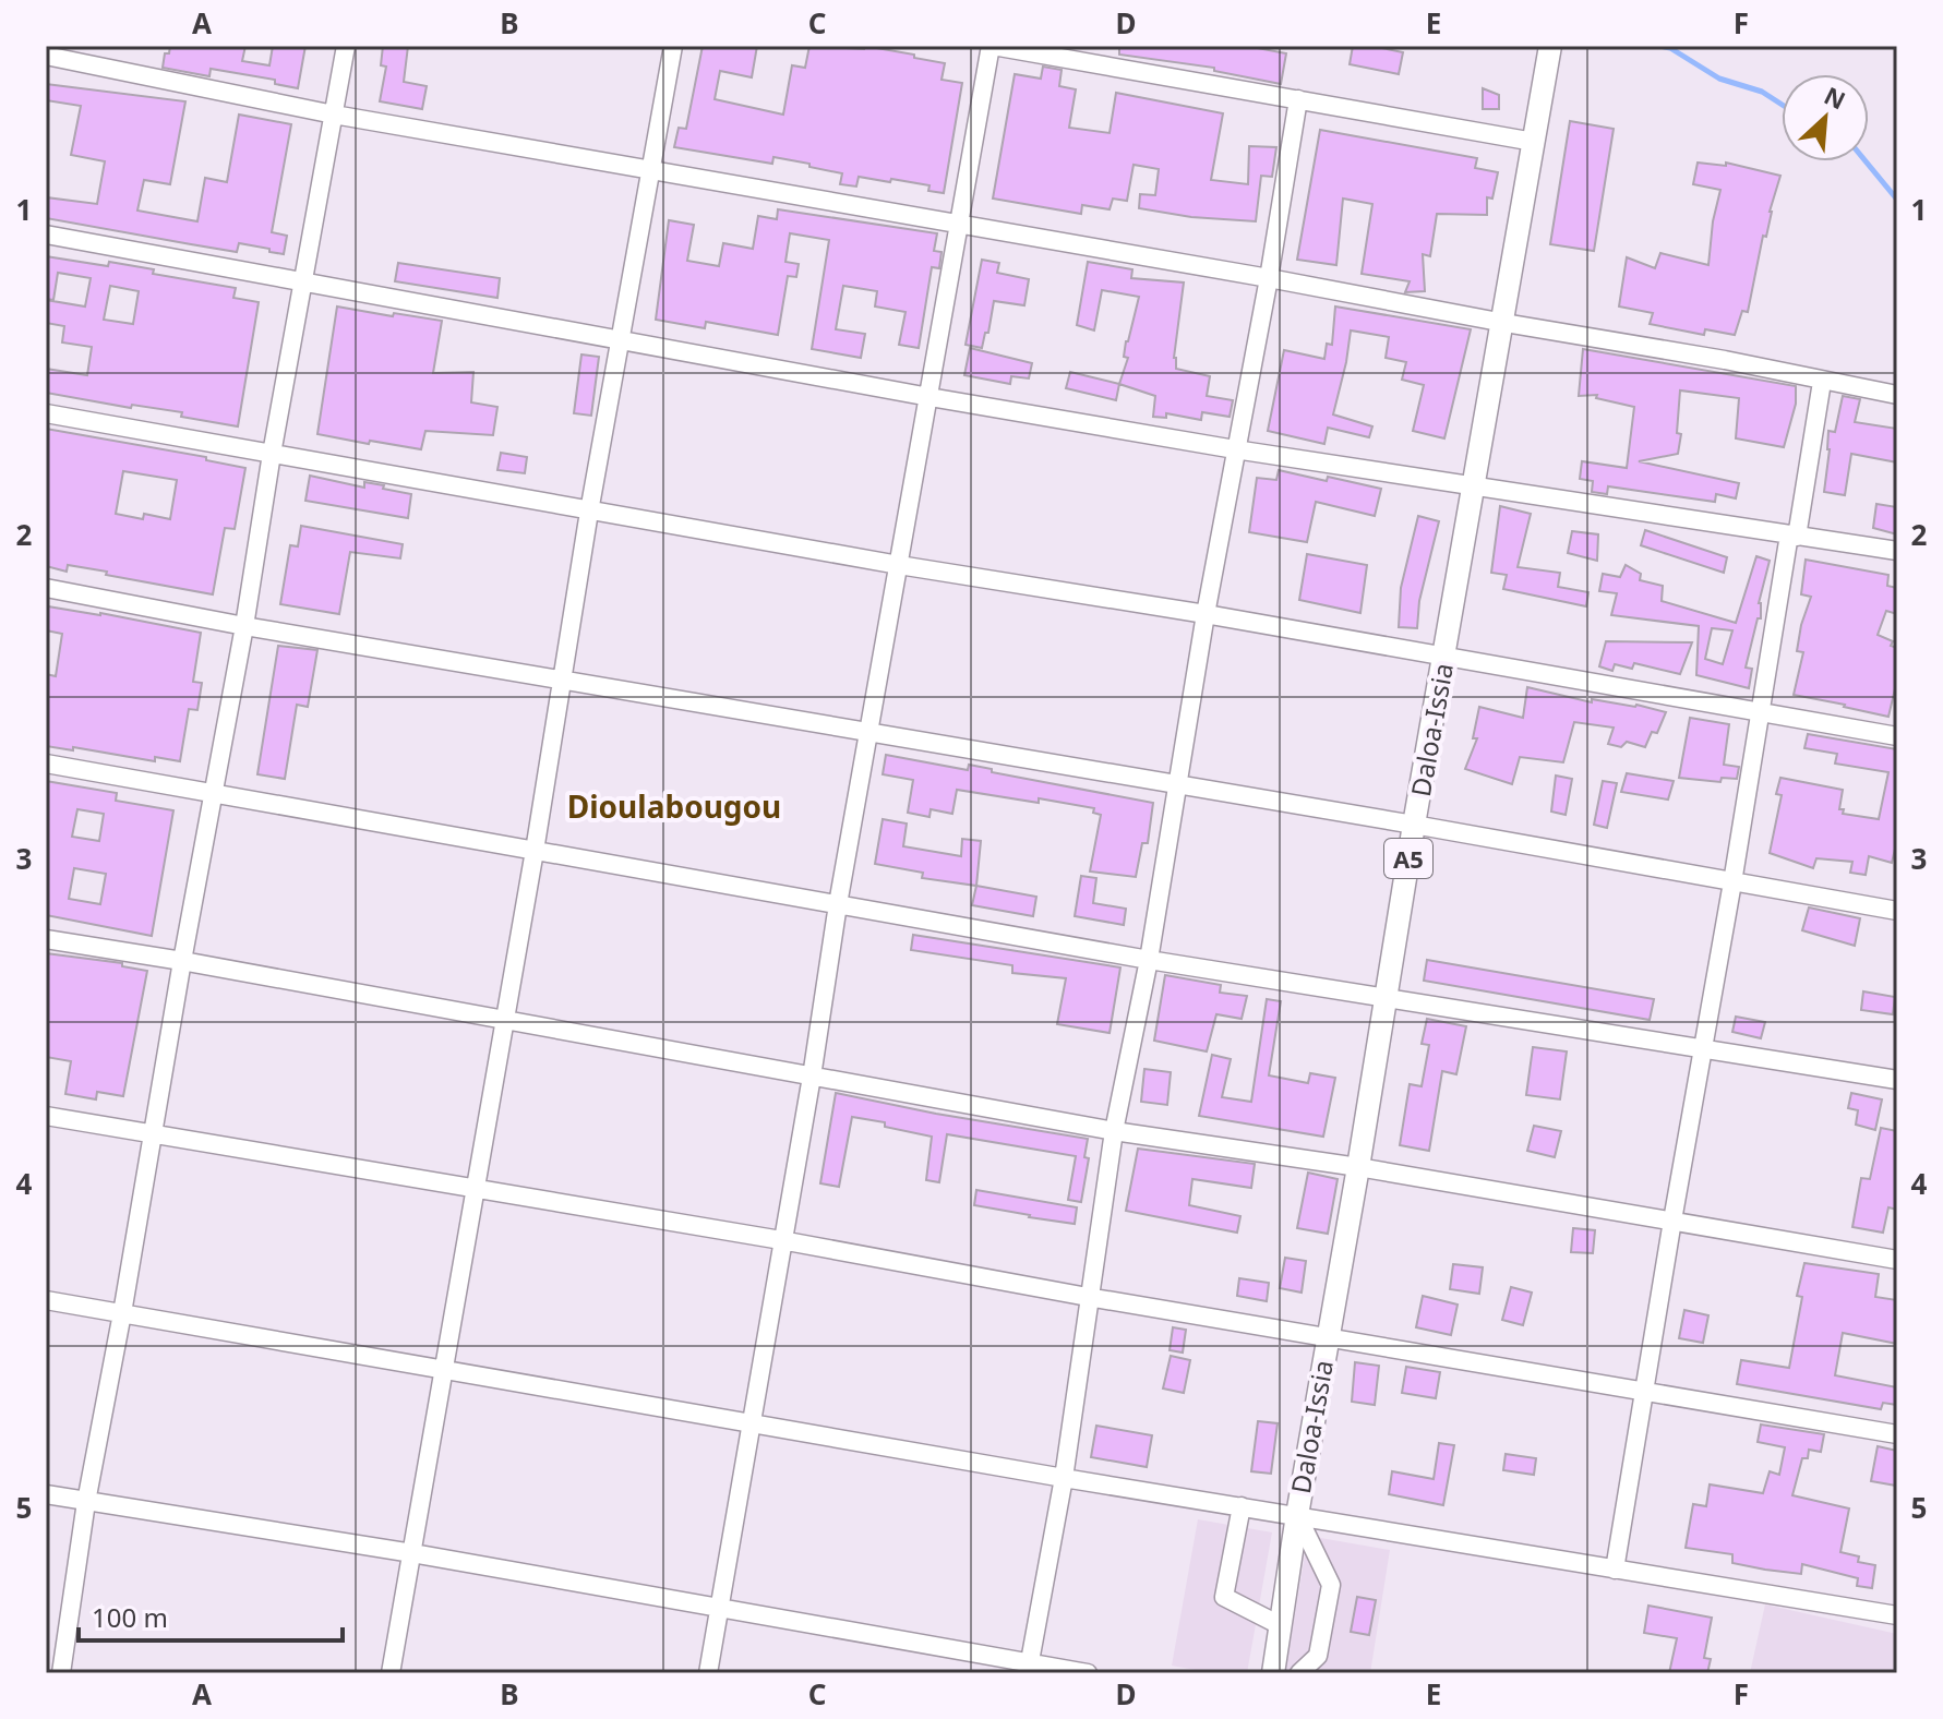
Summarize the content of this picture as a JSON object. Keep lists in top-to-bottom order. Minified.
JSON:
{"streets":{"main road":["Daloa-Issia","A5"]},"districts":["Dioulabougou"],"scale_bar":"100 m","north":"top right","grid":{"columns":["A","B","C","D","E","F"],"rows":["1","2","3","4","5"]}}
